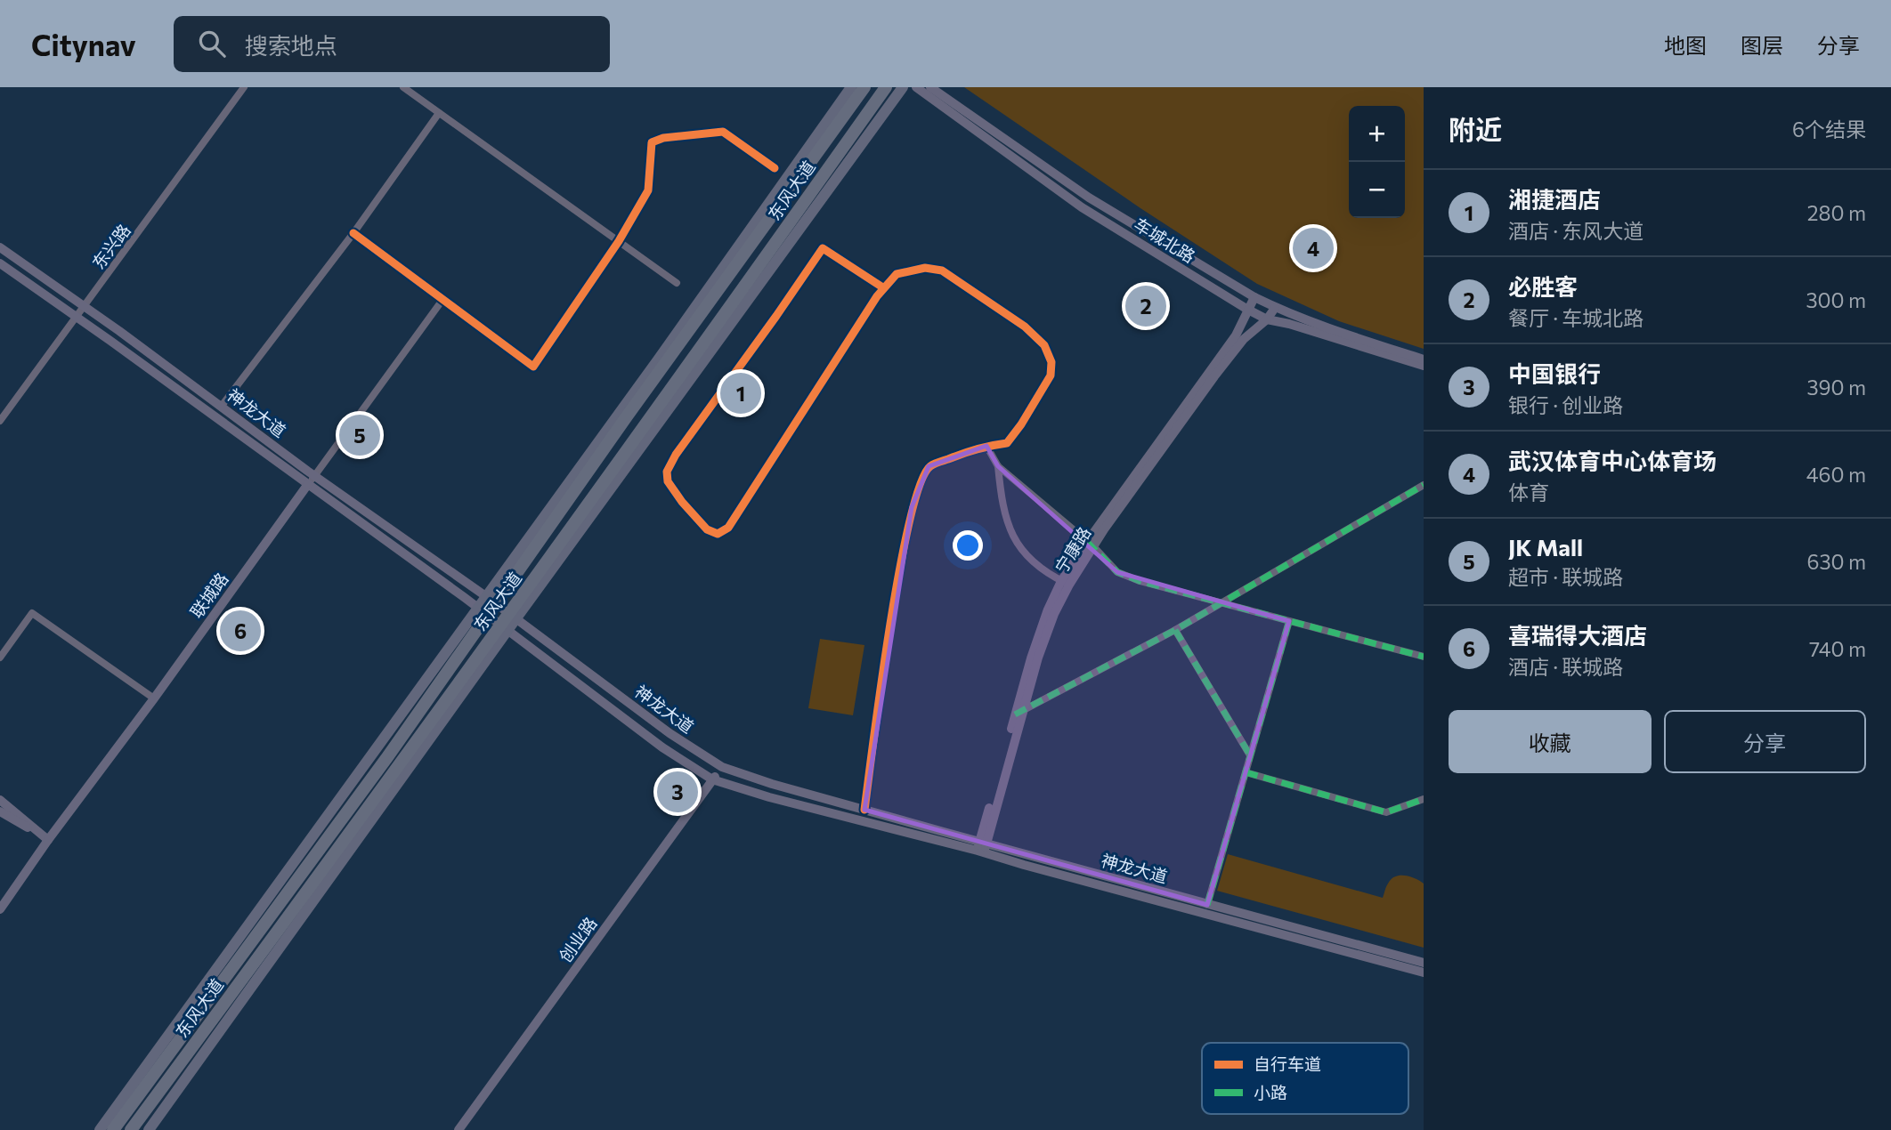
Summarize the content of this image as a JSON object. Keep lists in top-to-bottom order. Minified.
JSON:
{"streets":{"highway":["东风大道"],"main road":["车城北路","神龙大道","宁康路","联城路","创业路"],"street":["东兴路"]},"crossings":[["车城北路","宁康路"],["东兴路","神龙大道"],["神龙大道","宁康路"],["神龙大道","联城路"],["神龙大道","创业路"]],"legend":["自行车道","小路"],"page":{"header":"Citynav","search":"搜索地点","nav":["地图","图层","分享"],"heading":["附近","6个结果"],"map_buttons":["+","−"],"list":[{"mark":"1","name":"湘捷酒店","note":"酒店 · 东风大道","value":"280 m"},{"mark":"2","name":"必胜客","note":"餐厅 · 车城北路","value":"300 m"},{"mark":"3","name":"中国银行","note":"银行 · 创业路","value":"390 m"},{"mark":"4","name":"武汉体育中心体育场","note":"体育","value":"460 m"},{"mark":"5","name":"JK Mall","note":"超市 · 联城路","value":"630 m"},{"mark":"6","name":"喜瑞得大酒店","note":"酒店 · 联城路","value":"740 m"}],"pins":["4","2","1","5","6","3"],"buttons":["收藏","分享"]}}
